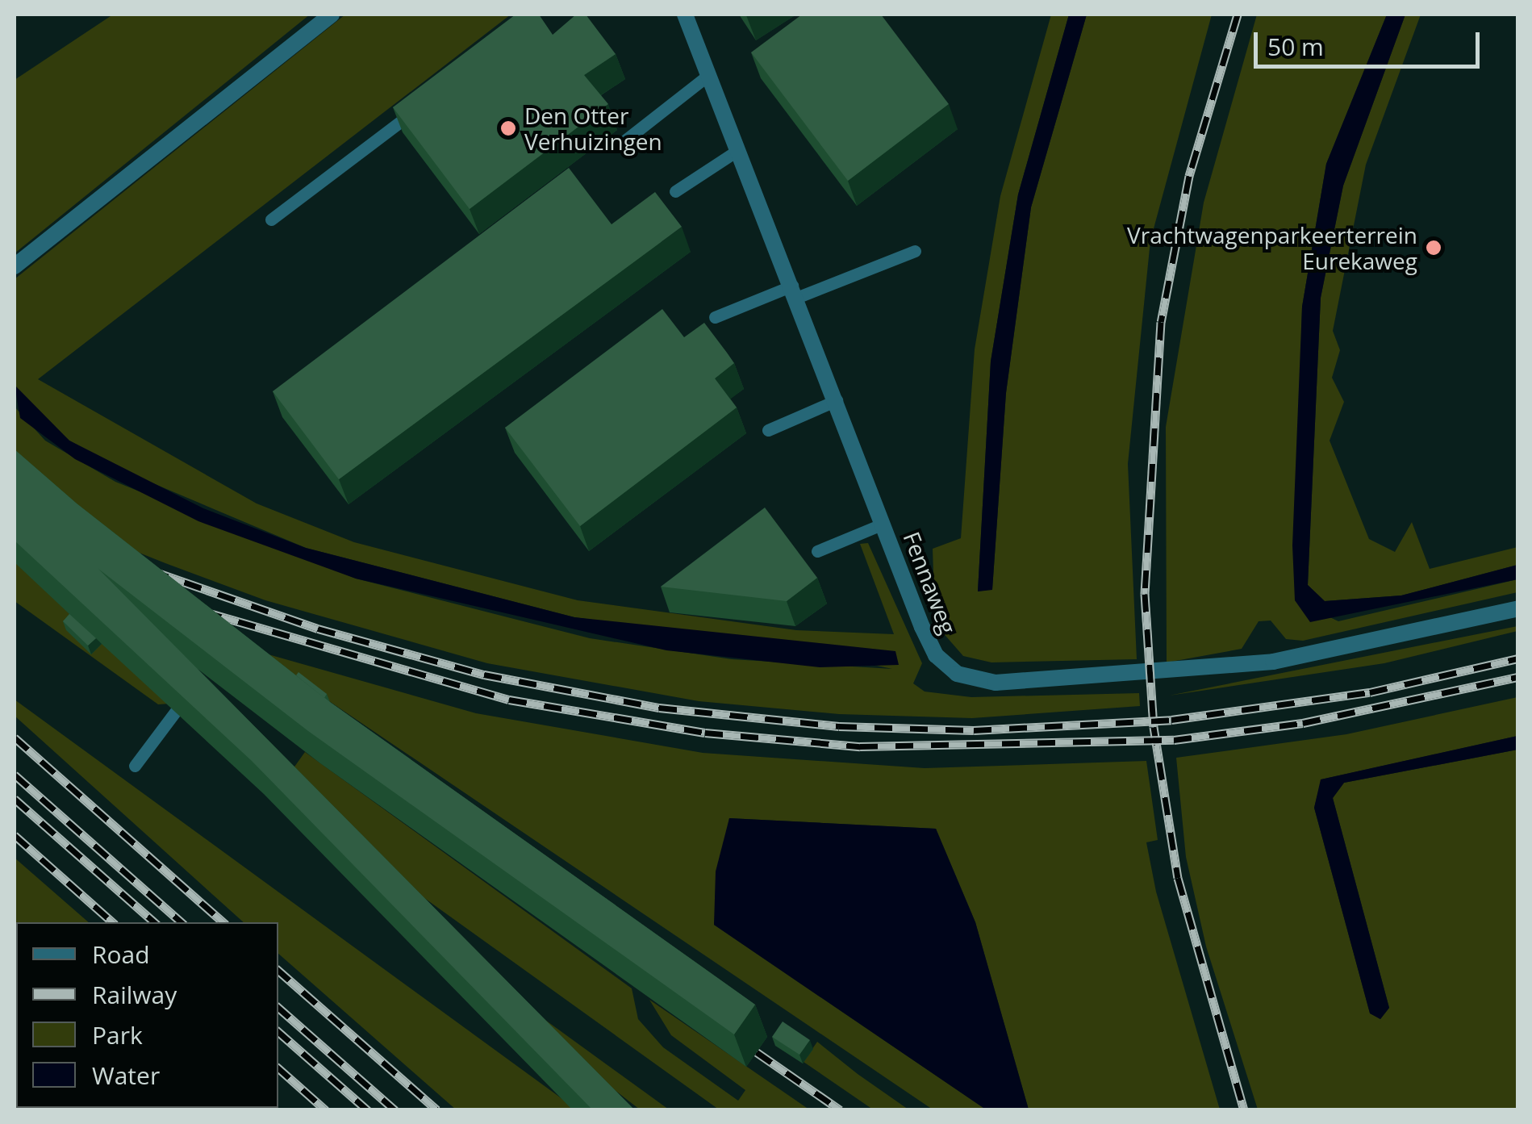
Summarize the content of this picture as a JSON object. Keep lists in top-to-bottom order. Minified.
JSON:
{"streets":{"street":["Fennaweg"]},"places":["Den Otter Verhuizingen","Vrachtwagenparkeerterrein Eurekaweg"],"legend":["Road","Railway","Park","Water"],"scale_bar":"50 m"}
